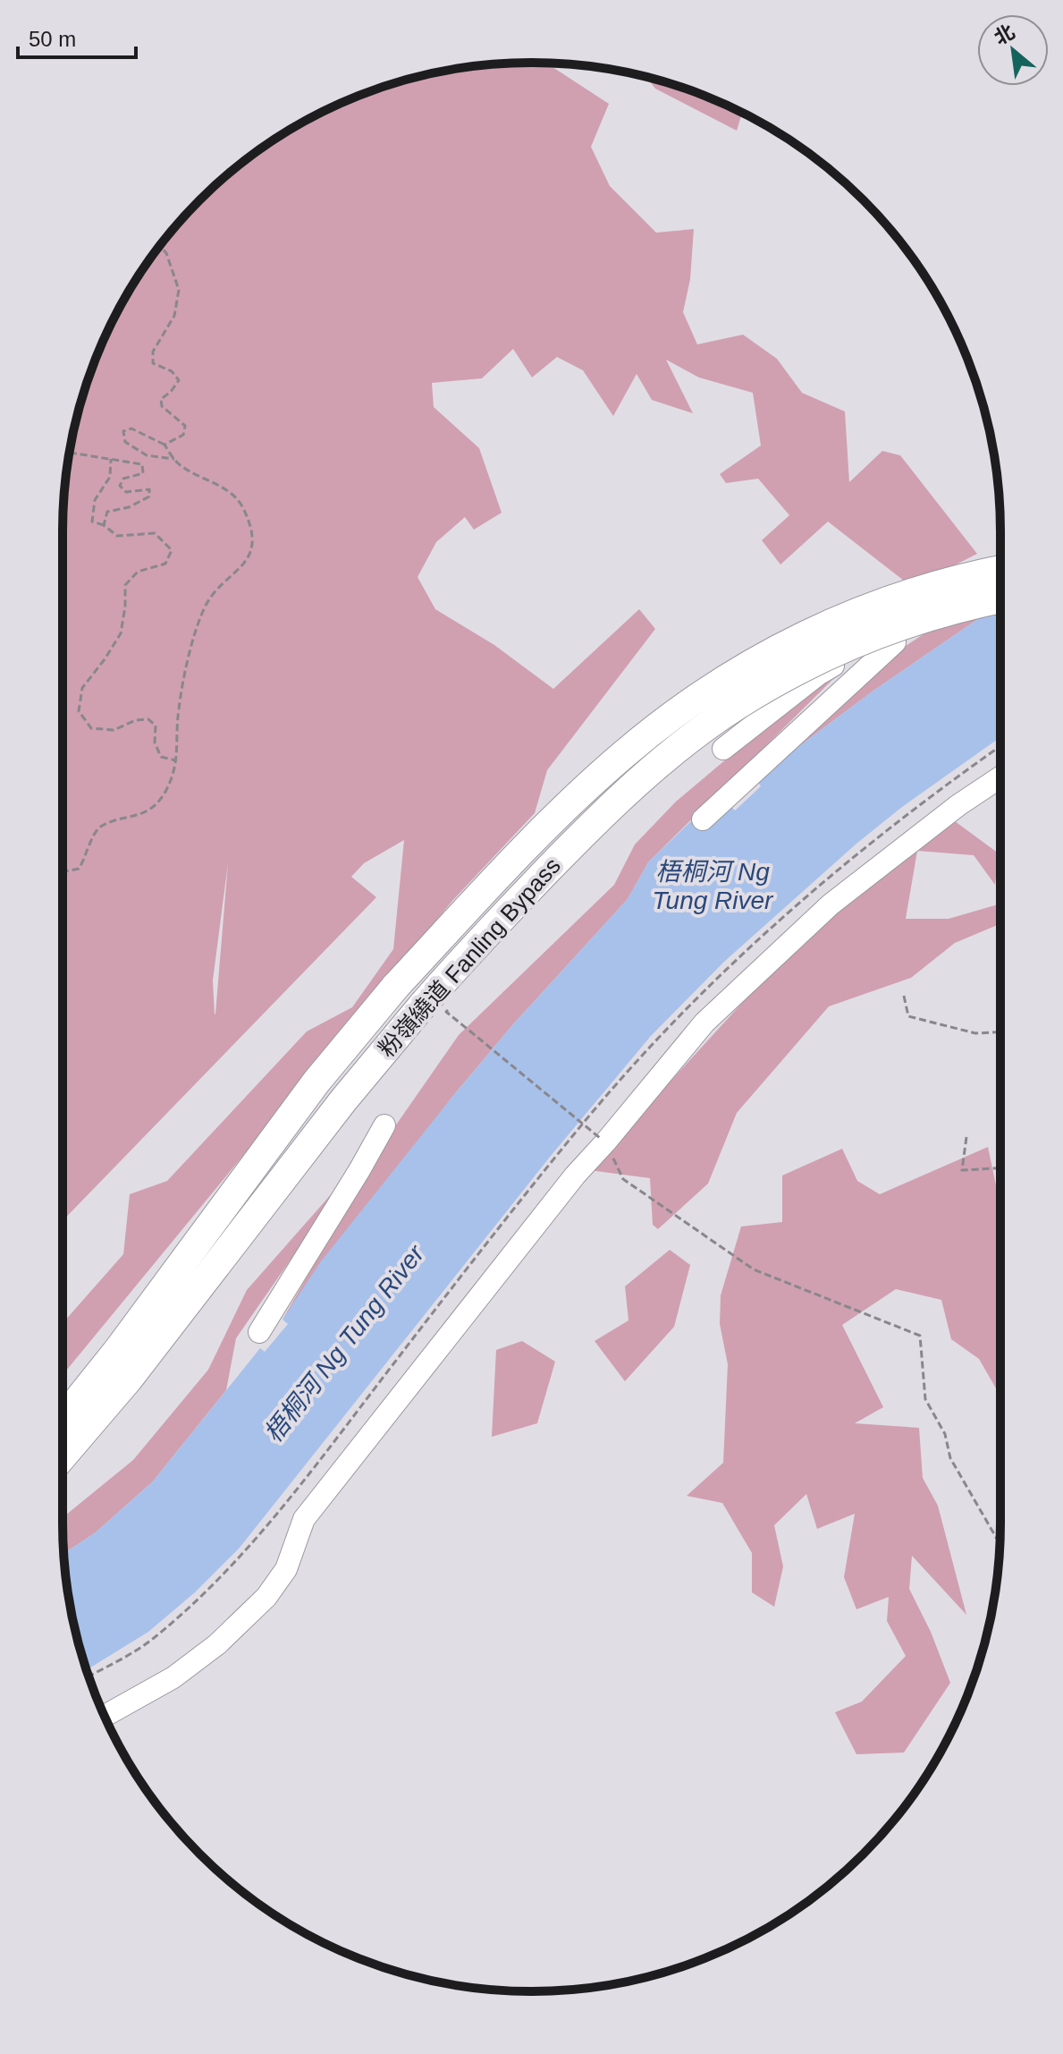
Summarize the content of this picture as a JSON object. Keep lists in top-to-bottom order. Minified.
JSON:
{"streets":{"main road":["粉嶺繞道 Fanling Bypass"]},"water":["梧桐河 Ng Tung River"],"scale_bar":"50 m","north":"top left"}
